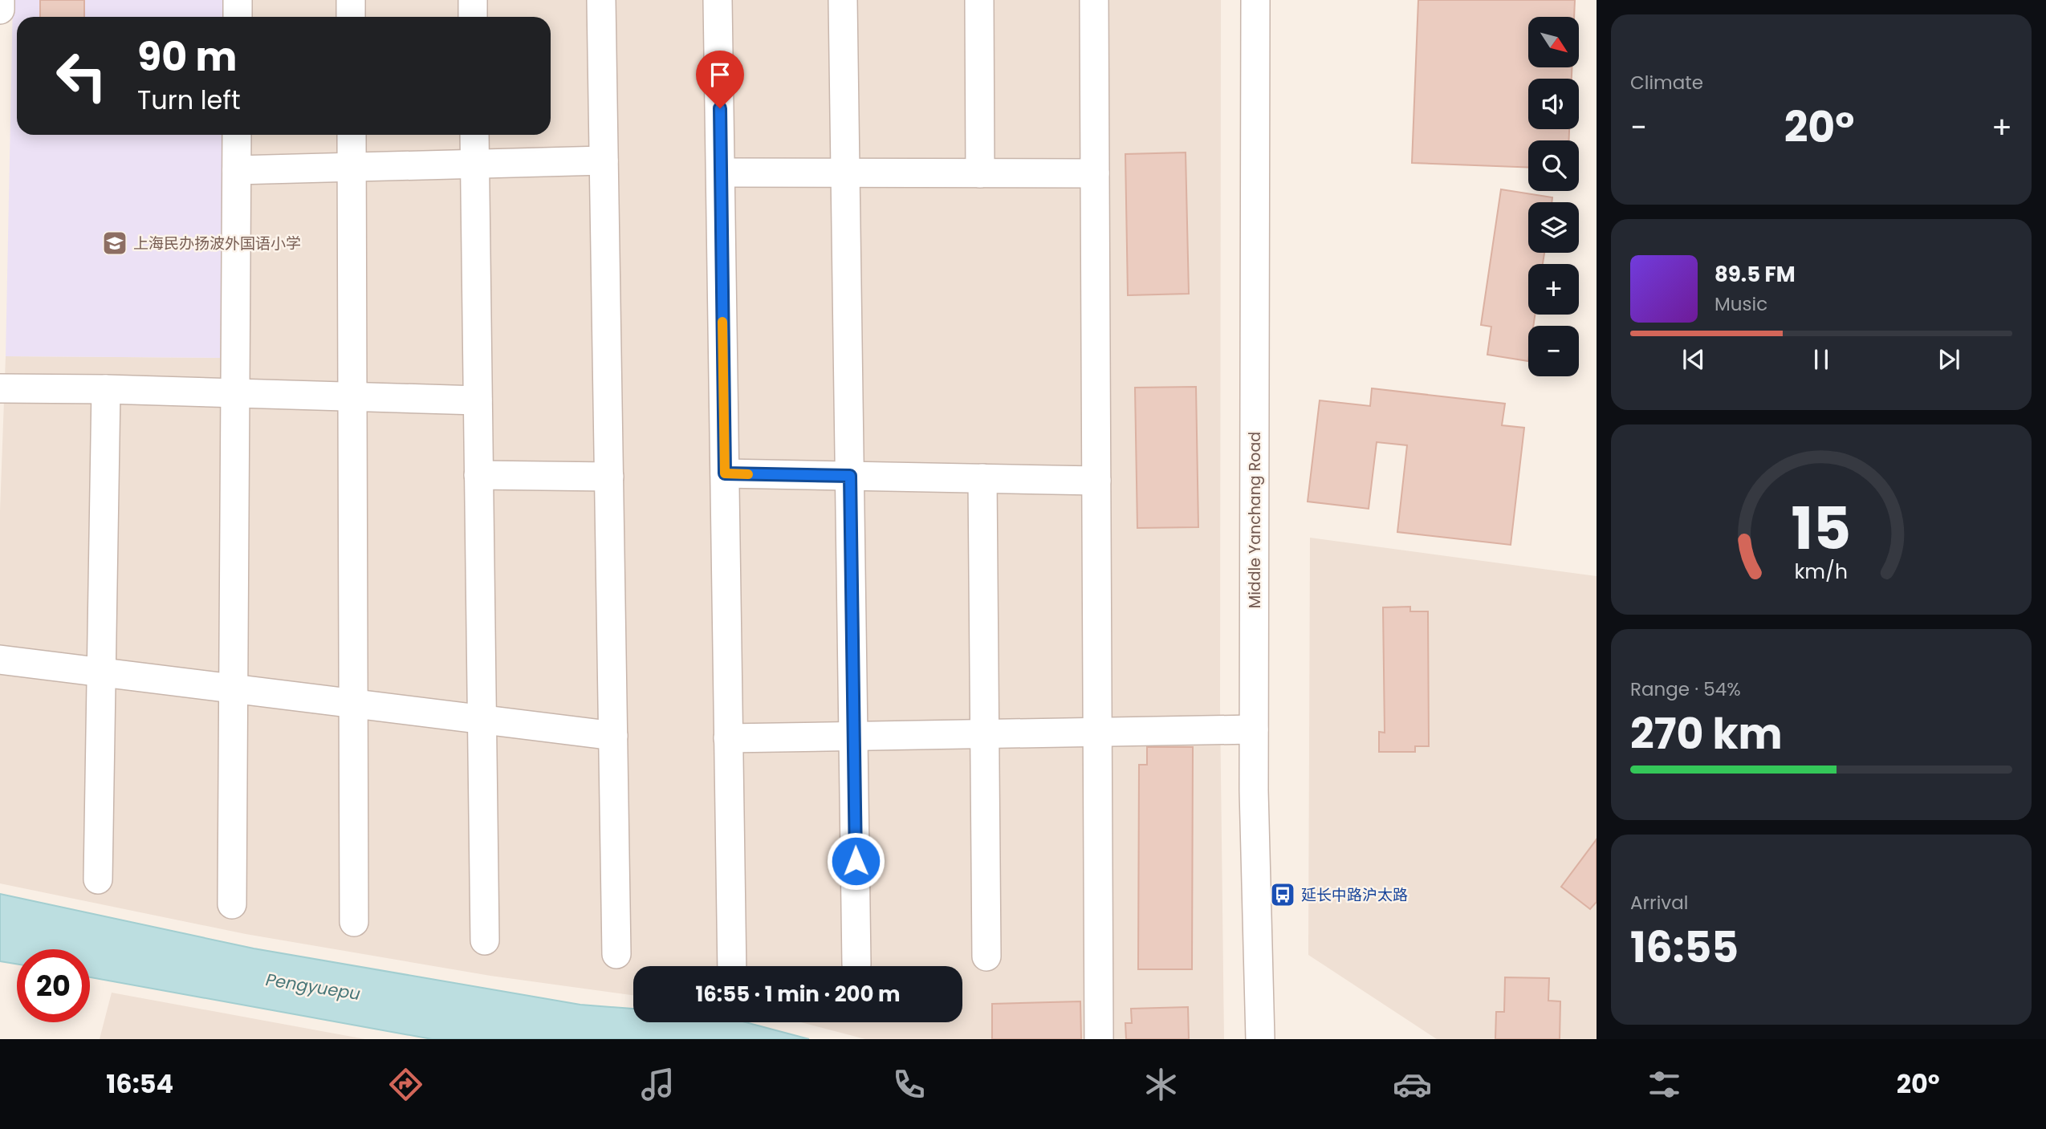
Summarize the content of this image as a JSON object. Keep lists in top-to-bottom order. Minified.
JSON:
{"streets":{"street":["Middle Yanchang Road"]},"water":["Pengyuepu"],"places":{"school or university":["上海民办扬波外国语小学"],"bus stop":["延长中路沪太路"]},"north":"bottom right","page":{"tile":["Climate",["Range · 54%","270 km"],["Arrival","16:55"]],"map_buttons":["+","−"],"turn":["90 m","Turn left"],"heat":["−","20°","+"],"song":["89.5 FM","Music"],"limit":"20","trip":"16:55 · 1 min · 200 m","tabs":["16:54","20°"],"gauge":["15","km/h"]}}
